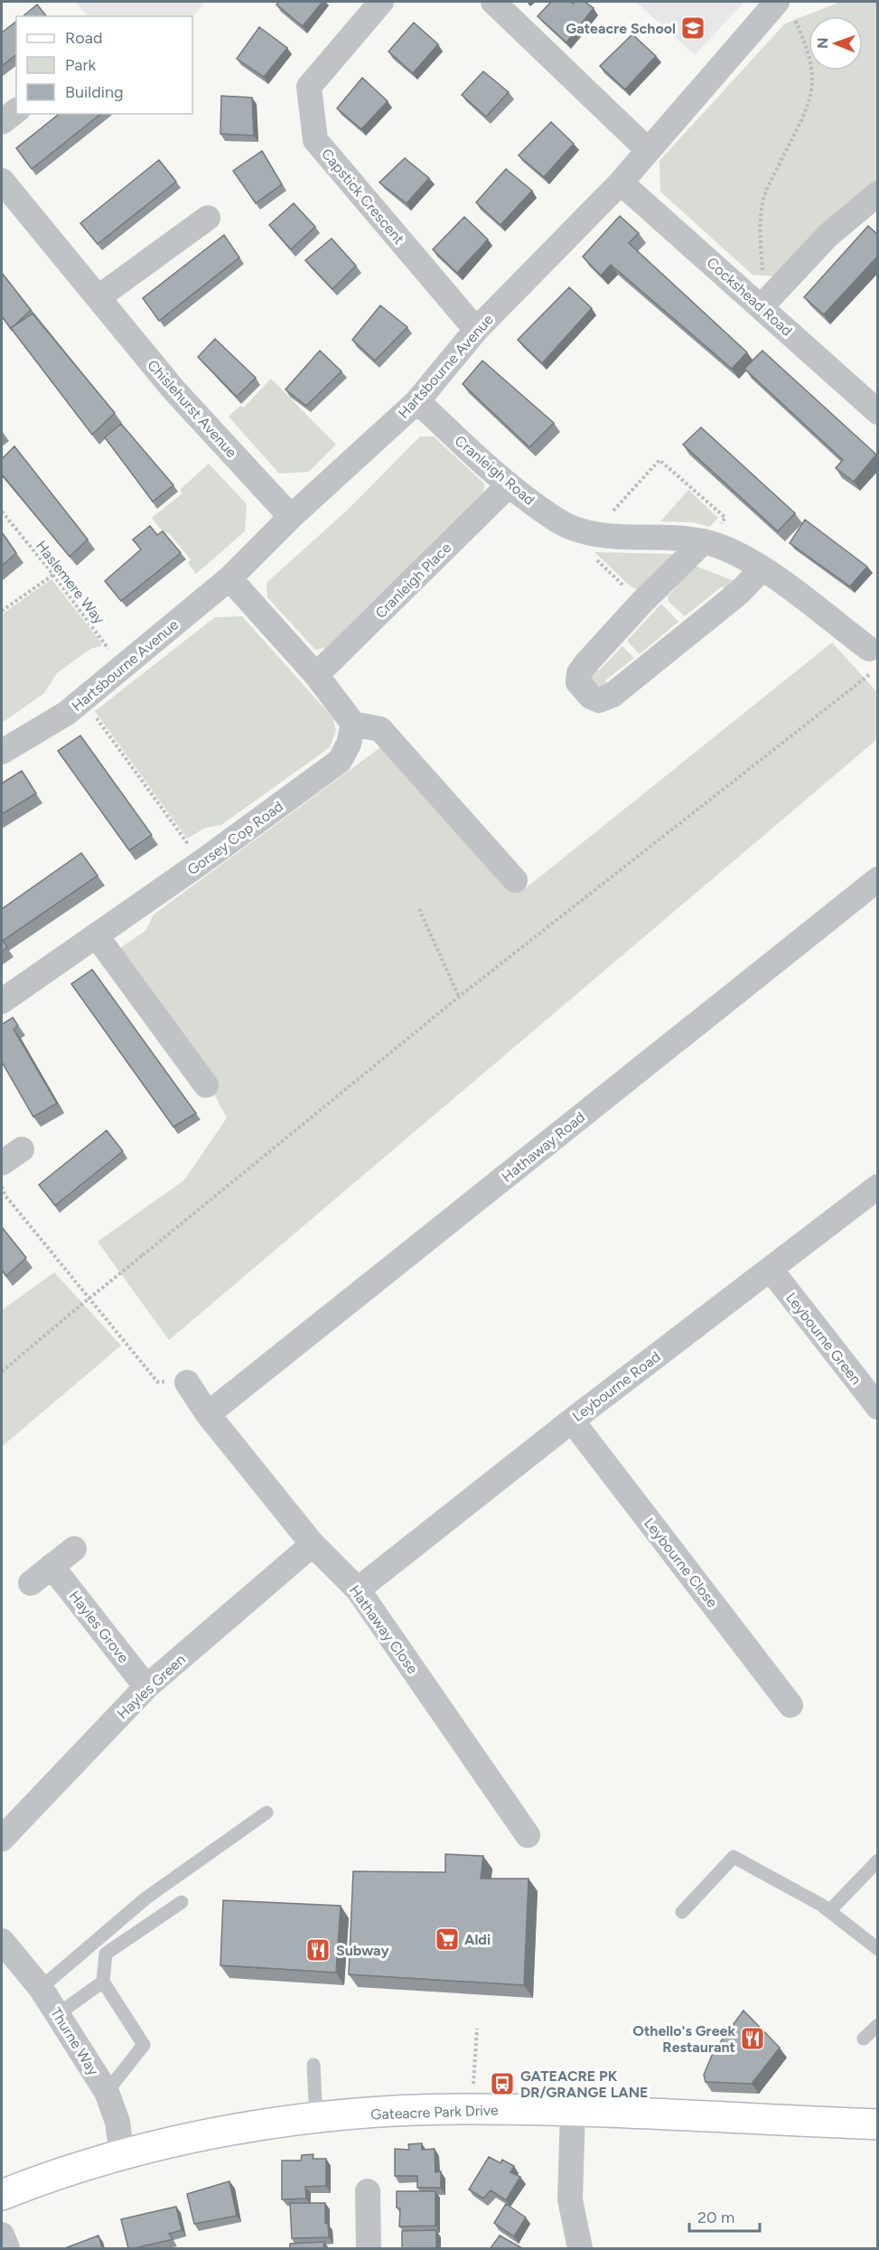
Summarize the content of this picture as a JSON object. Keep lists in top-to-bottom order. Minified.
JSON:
{"streets":{"street":["Capstick Crescent","Cockshead Road","Hartsbourne Avenue","Chislehurst Avenue","Cranleigh Road","Cranleigh Place","Gorsey Cop Road","Hathaway Road","Leybourne Green","Leybourne Road","Leybourne Close","Hayles Grove","Hathaway Close","Hayles Green","Thurne Way","Gateacre Park Drive"],"path":["Haslemere Way"]},"crossings":[["Capstick Crescent","Hartsbourne Avenue"],["Cockshead Road","Hartsbourne Avenue"],["Hartsbourne Avenue","Chislehurst Avenue"],["Hartsbourne Avenue","Cranleigh Road"],["Hartsbourne Avenue","Haslemere Way"],["Cranleigh Road","Cranleigh Place"],["Hathaway Road","Hathaway Close"],["Leybourne Green","Leybourne Road"],["Leybourne Road","Leybourne Close"],["Leybourne Road","Hathaway Close"],["Hayles Grove","Hayles Green"],["Hathaway Close","Hayles Green"],["Thurne Way","Gateacre Park Drive"]],"places":{"school or university":["Gateacre School"],"supermarket":["Aldi"],"restaurant":["Subway","Othello's Greek Restaurant"],"bus stop":["GATEACRE PK DR/GRANGE LANE"]},"legend":["Road","Park","Building"],"scale_bar":"20 m","north":"left"}
